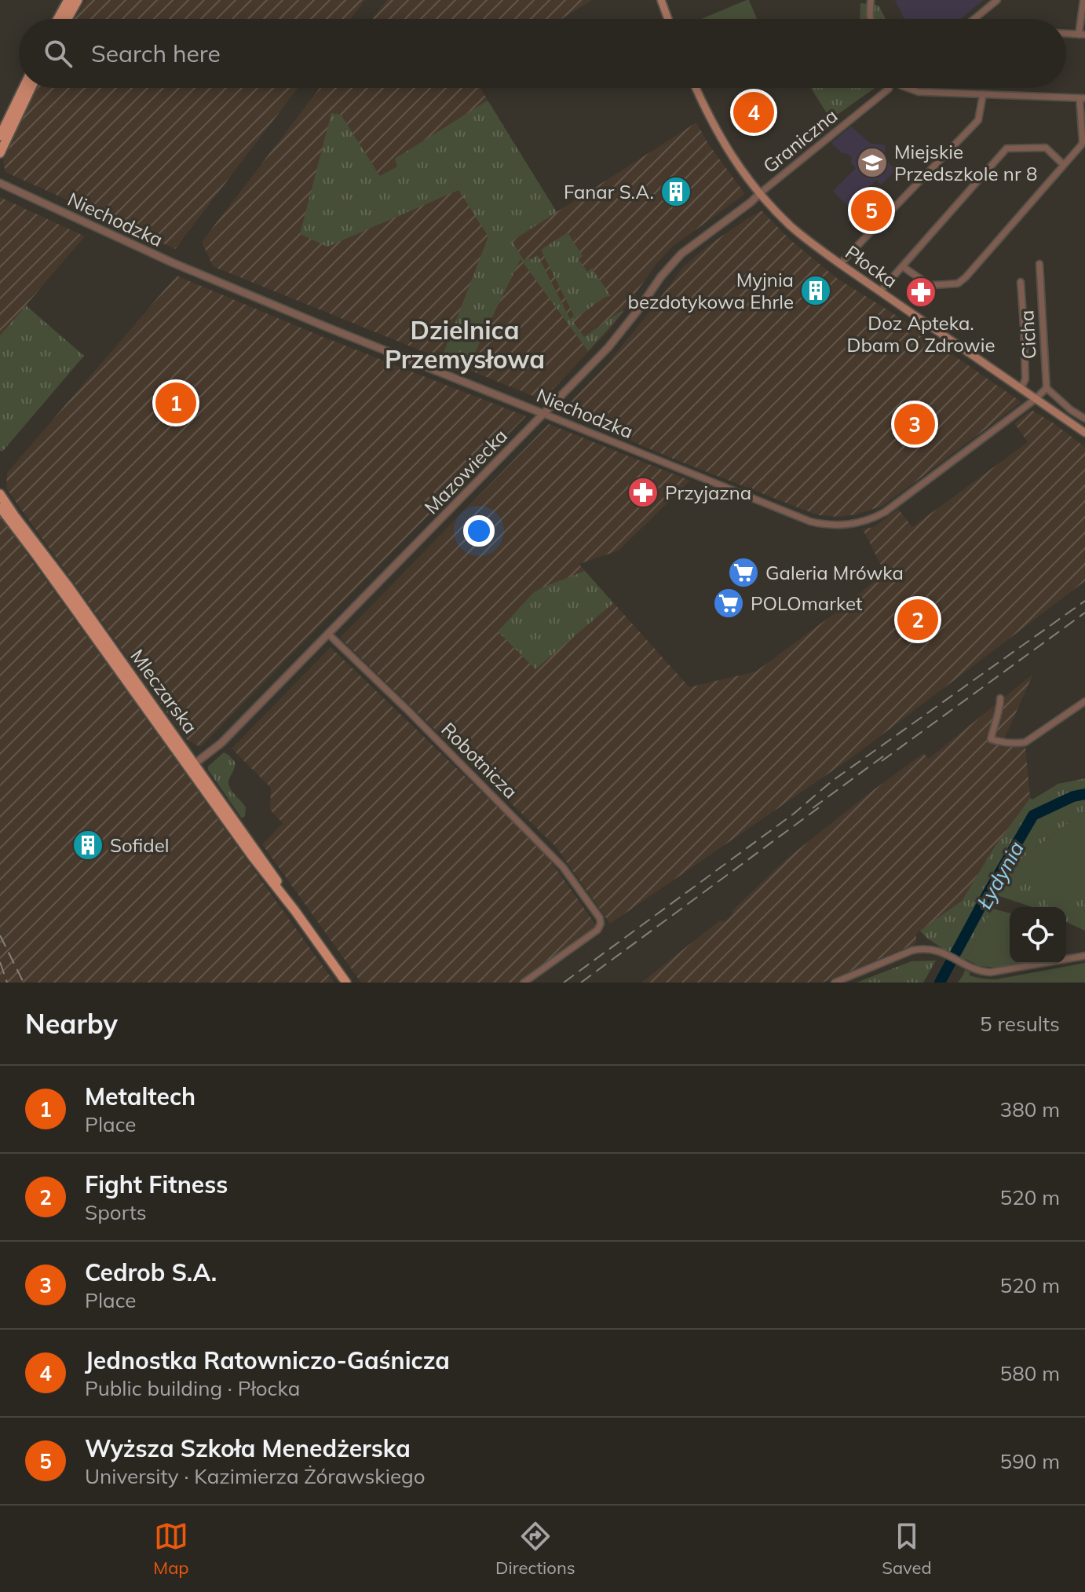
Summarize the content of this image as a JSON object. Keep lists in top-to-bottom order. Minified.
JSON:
{"streets":{"main road":["Płocka","Mleczarska"],"street":["Graniczna","Niechodzka","Cicha","Mazowiecka","Robotnicza"]},"crossings":[["Graniczna","Płocka"],["Graniczna","Mazowiecka"],["Niechodzka","Płocka"],["Niechodzka","Mazowiecka"],["Płocka","Mazowiecka"],["Mazowiecka","Mleczarska"],["Mazowiecka","Robotnicza"]],"districts":["Dzielnica Przemysłowa"],"water":["Łydynia"],"places":{"school or university":["Miejskie Przedszkole nr 8"],"building":["Fanar S.A.","Myjnia bezdotykowa Ehrle","Sofidel"],"pharmacy":["Doz Apteka. Dbam O Zdrowie","Przyjazna"],"supermarket":["Galeria Mrówka","POLOmarket"]},"page":{"search":"Search here","pins":["4","5","1","3","2"],"heading":["Nearby","5 results"],"list":[{"mark":"1","name":"Metaltech","note":"Place","value":"380 m"},{"mark":"2","name":"Fight Fitness","note":"Sports","value":"520 m"},{"mark":"3","name":"Cedrob S.A.","note":"Place","value":"520 m"},{"mark":"4","name":"Jednostka Ratowniczo-Gaśnicza","note":"Public building · Płocka","value":"580 m"},{"mark":"5","name":"Wyższa Szkoła Menedżerska","note":"University · Kazimierza Żórawskiego","value":"590 m"}],"nav":["Map","Directions","Saved"]}}
